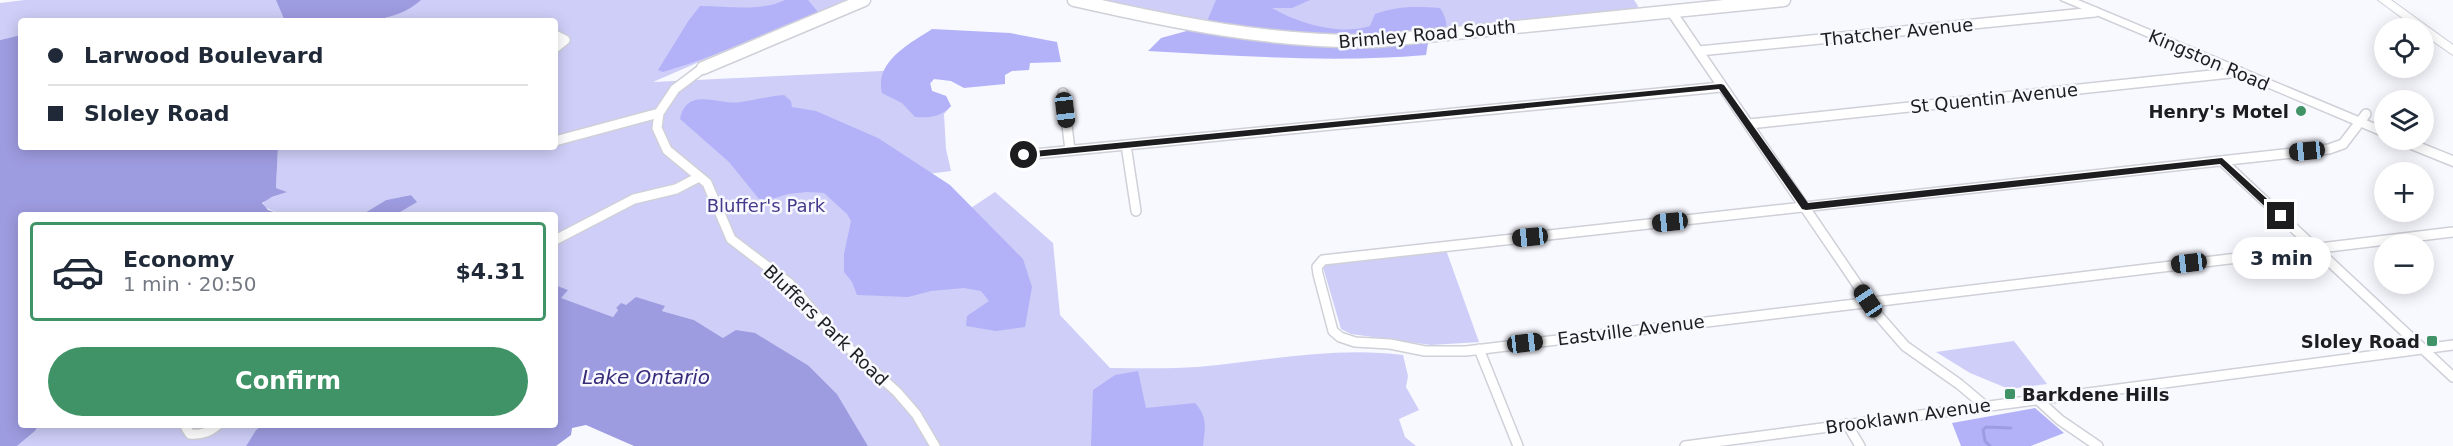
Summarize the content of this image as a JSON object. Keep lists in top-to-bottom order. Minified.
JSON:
{"streets":{"main road":["Kingston Road"],"street":["Thatcher Avenue","Brimley Road South","St Quentin Avenue","Bluffers Park Road","Eastville Avenue","Brooklawn Avenue"]},"crossings":[["Thatcher Avenue","Kingston Road"],["Kingston Road","St Quentin Avenue"]],"water":["Lake Ontario"],"parks":["Bluffer's Park"],"places":{"other":["Henry's Motel"],"transit":["Sloley Road","Barkdene Hills"]},"page":{"map_buttons":["+","−"],"banner":["Larwood Boulevard","Sloley Road"],"list":[{"name":"Economy","note":"1 min · 20:50","value":"$4.31"}],"bubble":"3 min","buttons":"Confirm"}}
